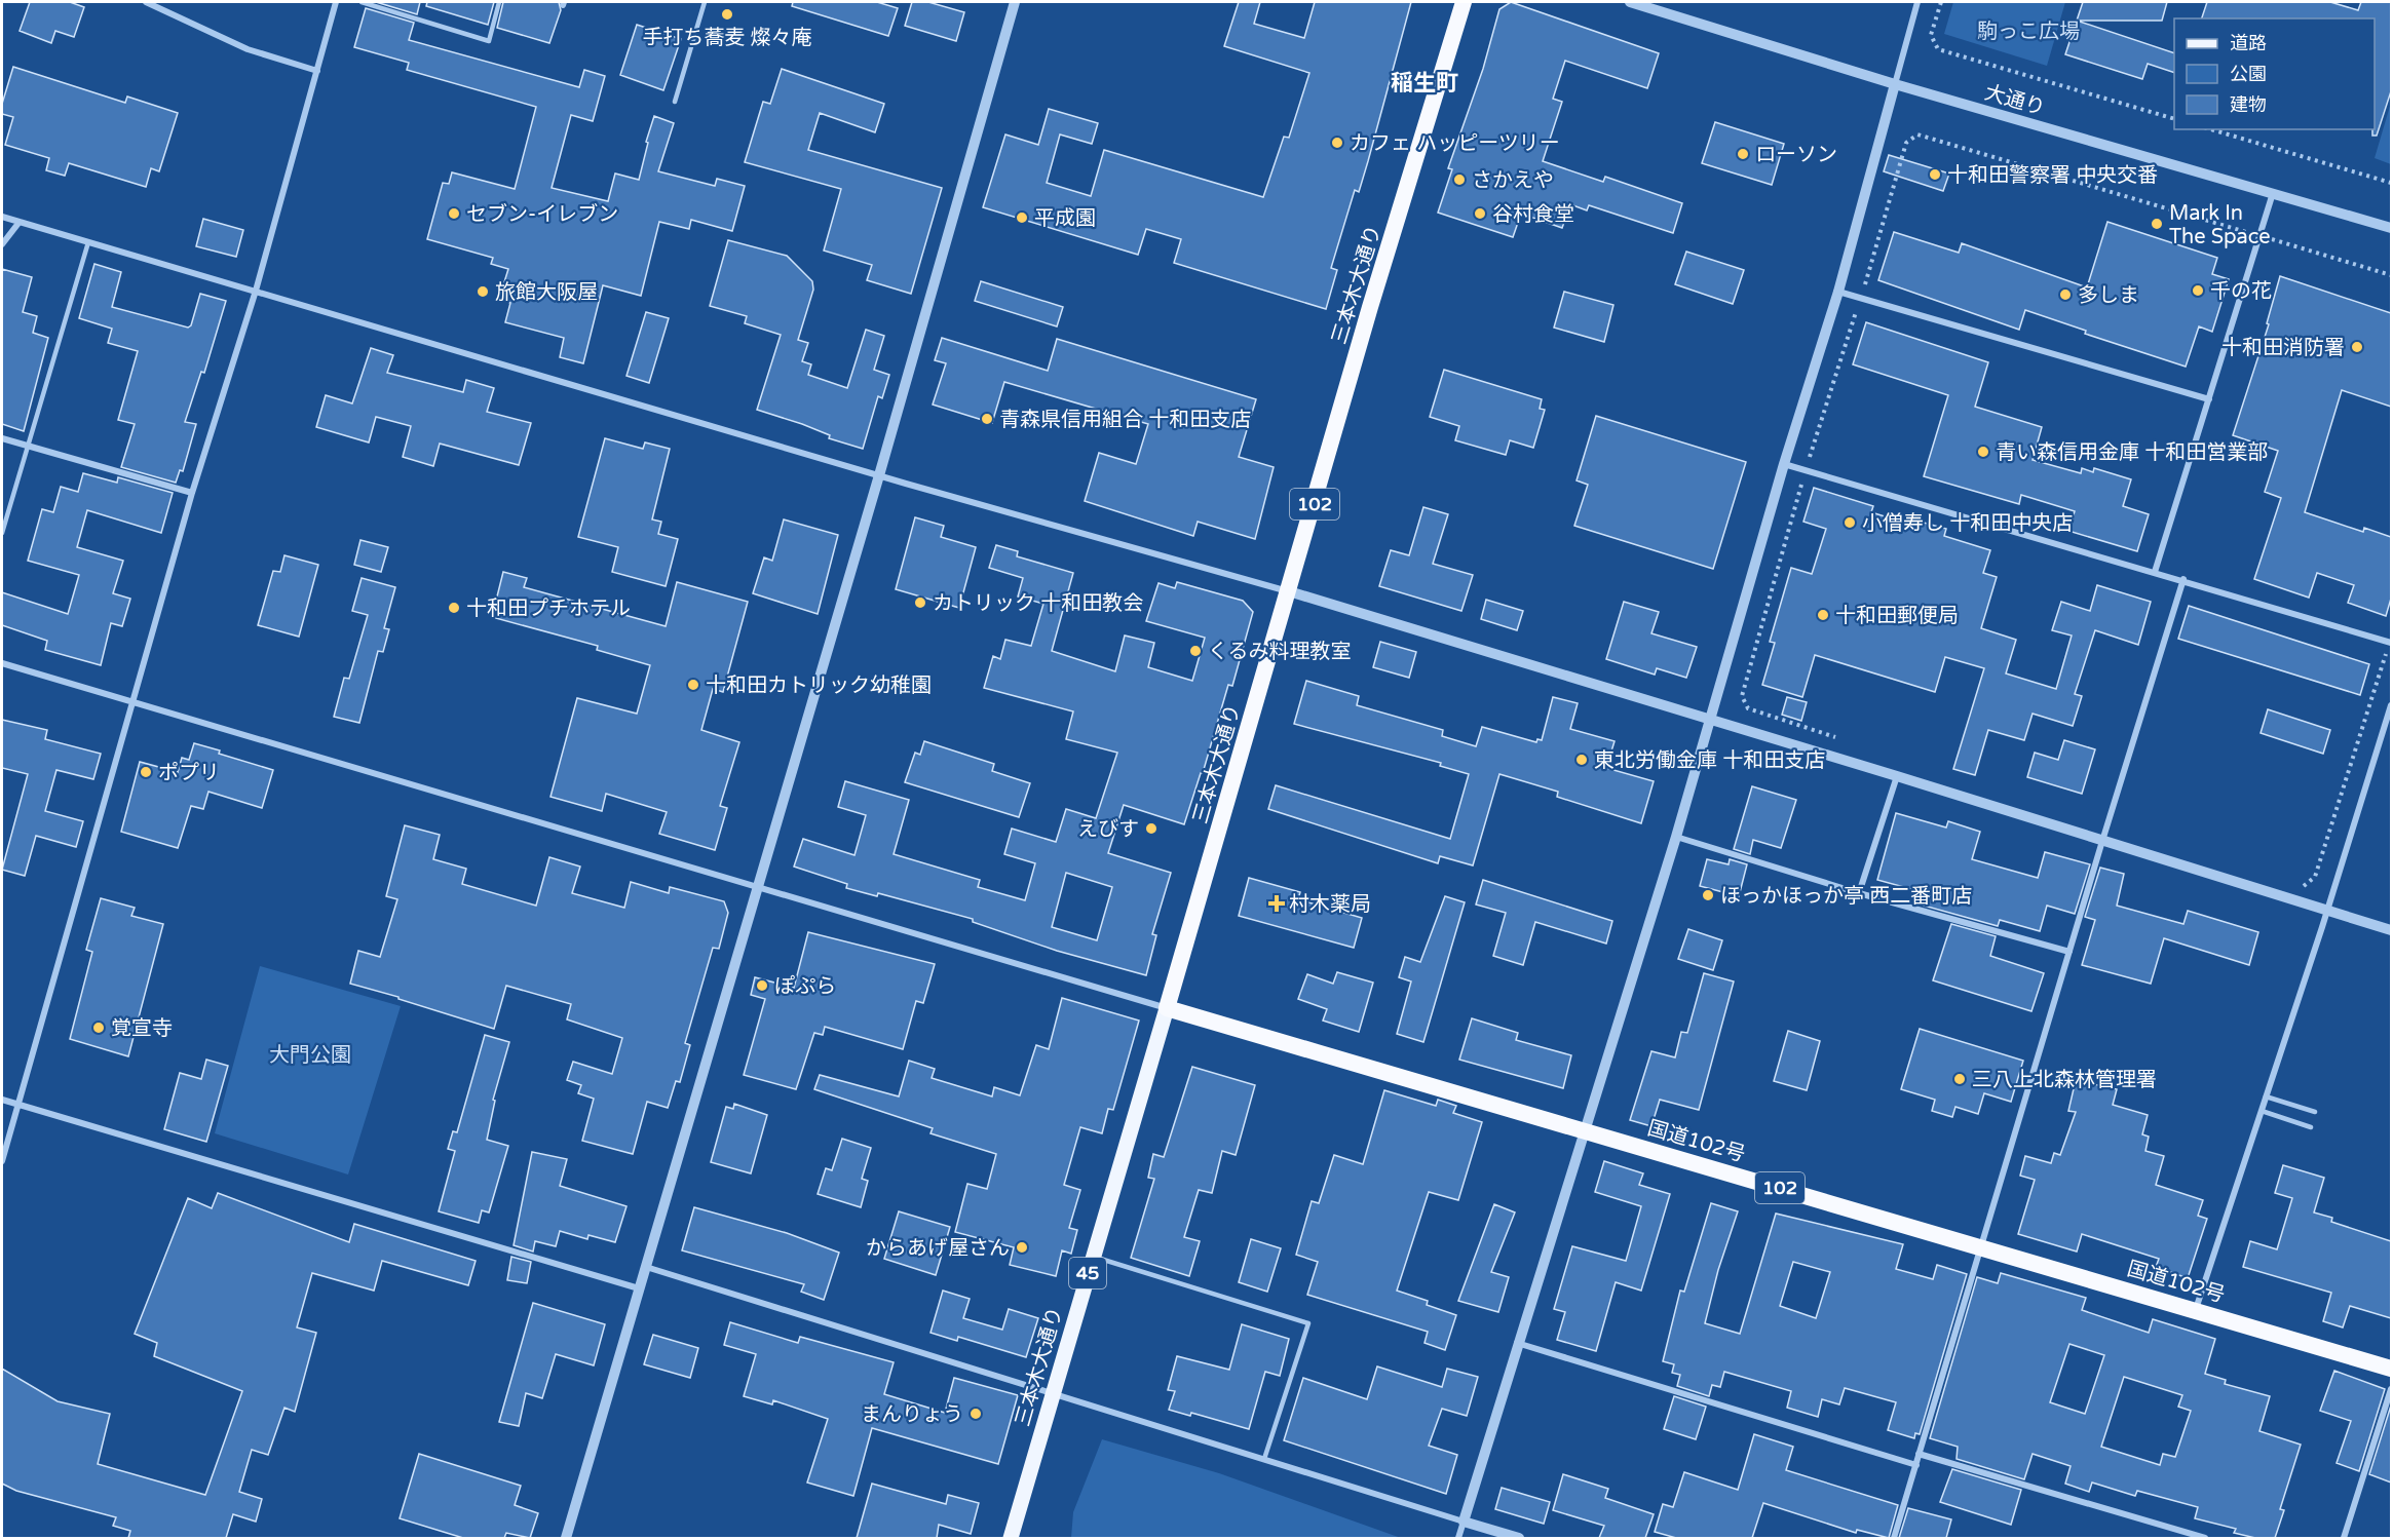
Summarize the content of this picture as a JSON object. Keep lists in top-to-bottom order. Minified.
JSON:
{"streets":{"highway":["三本木大通り","102","国道102号"],"main road":["45"],"street":["大通り"]},"crossings":[["三本木大通り","国道102号"]],"districts":["稲生町"],"parks":["駒っこ広場","大門公園"],"places":{"other":["手打ち蕎麦 燦々庵","カフェ ハッピーツリー","ローソン","十和田警察署 中央交番","さかえや","セブン-イレブン","谷村食堂","平成園","Mark In The Space","千の花","旅館大阪屋","多しま","十和田消防署","青森県信用組合 十和田支店","青い森信用金庫 十和田営業部","小僧寿し 十和田中央店","カトリック 十和田教会","十和田プチホテル","十和田郵便局","くるみ料理教室","十和田カトリック幼稚園","東北労働金庫 十和田支店","ポプリ","えびす","ほっかほっか亭 西二番町店","ぽぷら","覚宣寺","三八上北森林管理署","からあげ屋さん","まんりょう"],"health":["村木薬局"]},"legend":["道路","公園","建物"]}
